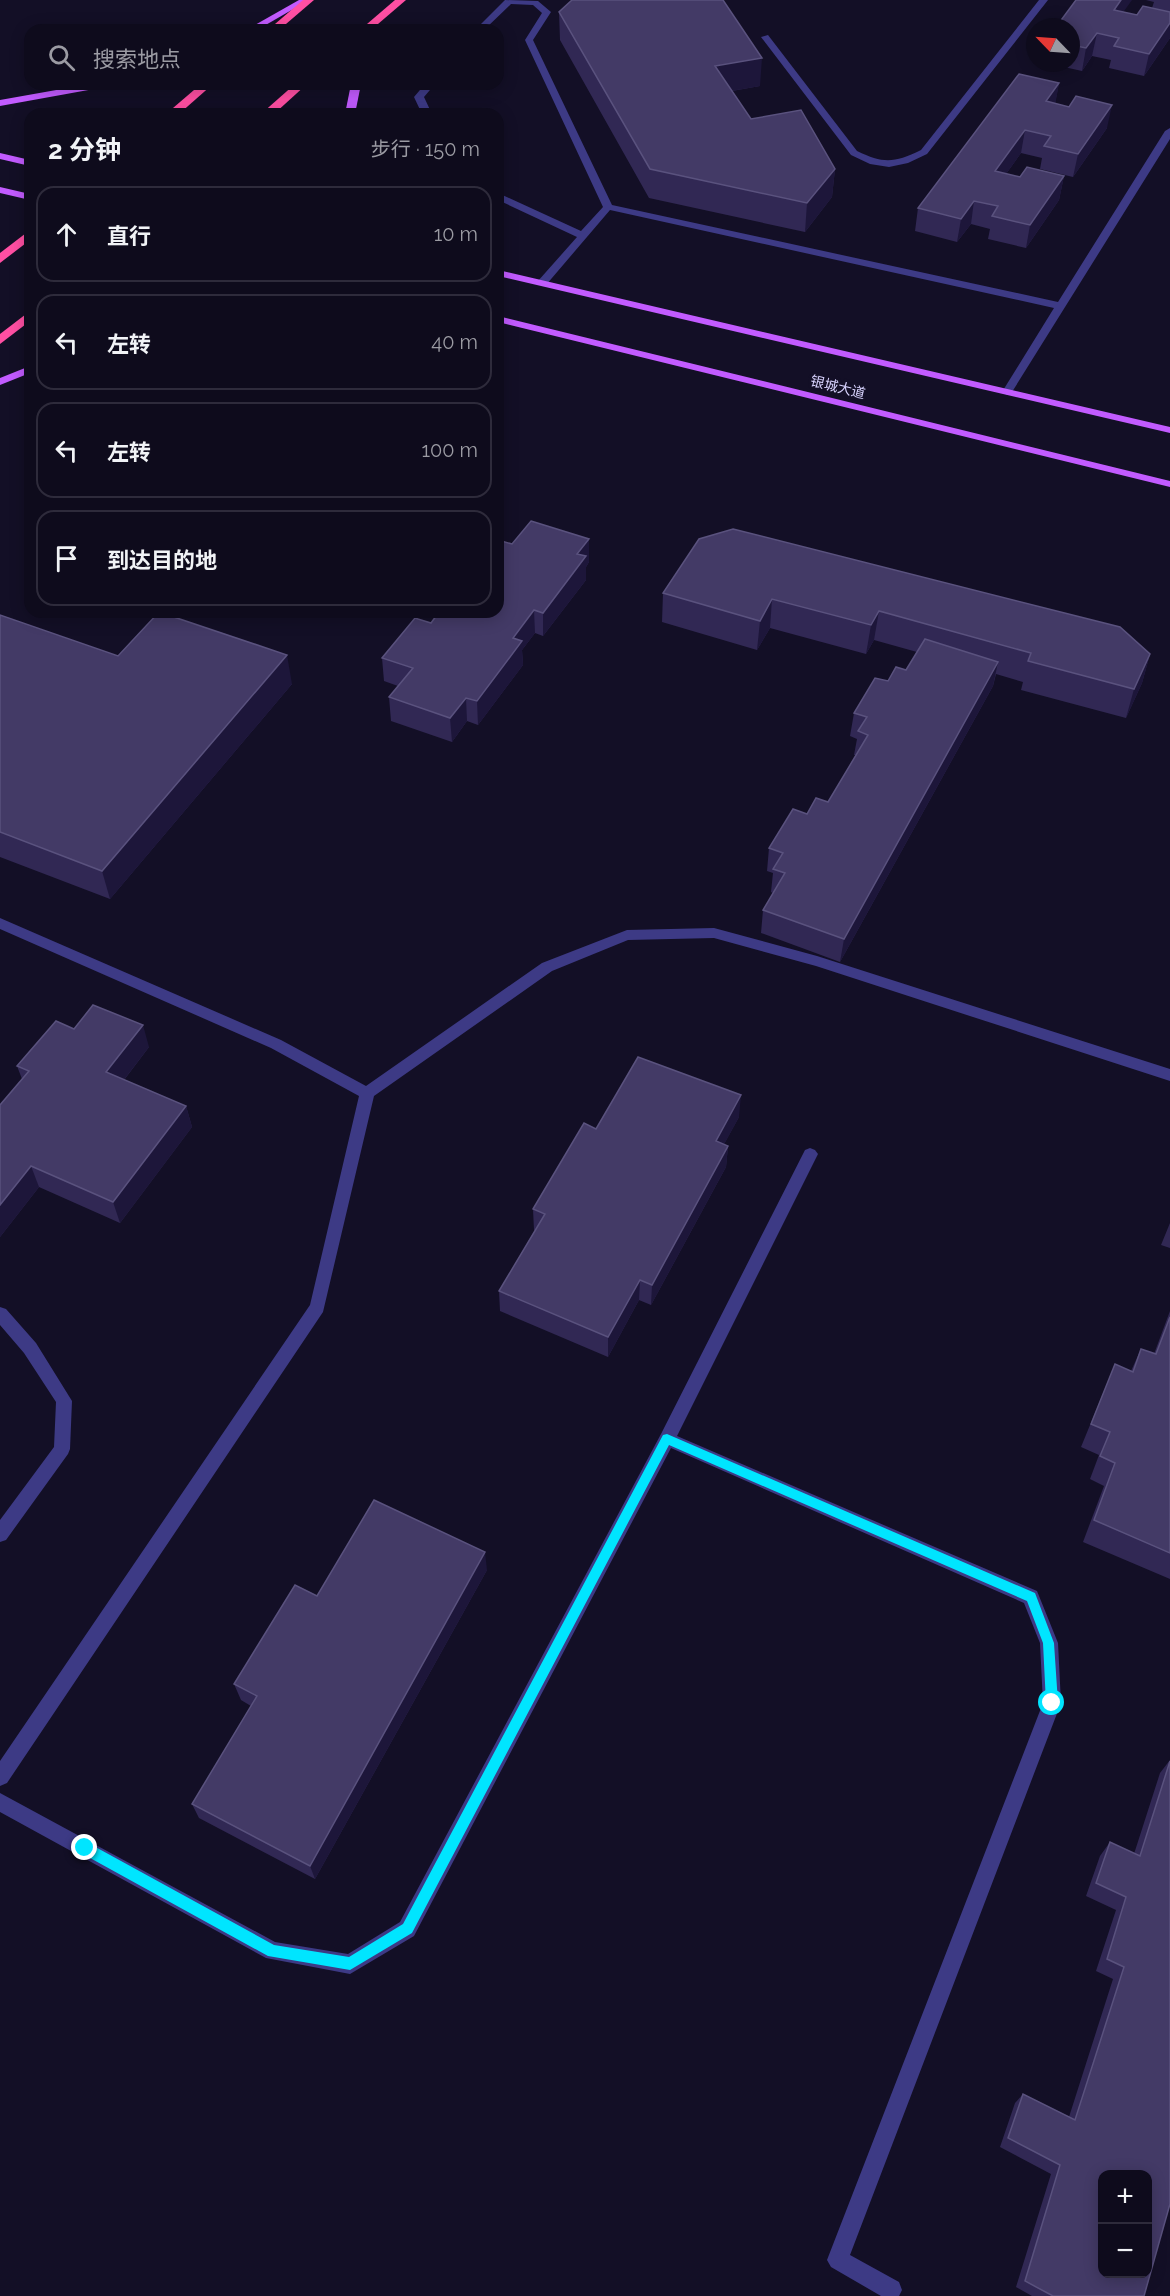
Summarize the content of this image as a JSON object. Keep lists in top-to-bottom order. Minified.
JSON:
{"streets":{"main road":["银城大道"]},"north":"top left","page":{"search":"搜索地点","heading":["2 分钟","步行 · 150 m"],"list":[["直行","10 m"],["左转","40 m"],["左转","100 m"],"到达目的地"],"map_buttons":["+","−"]}}
